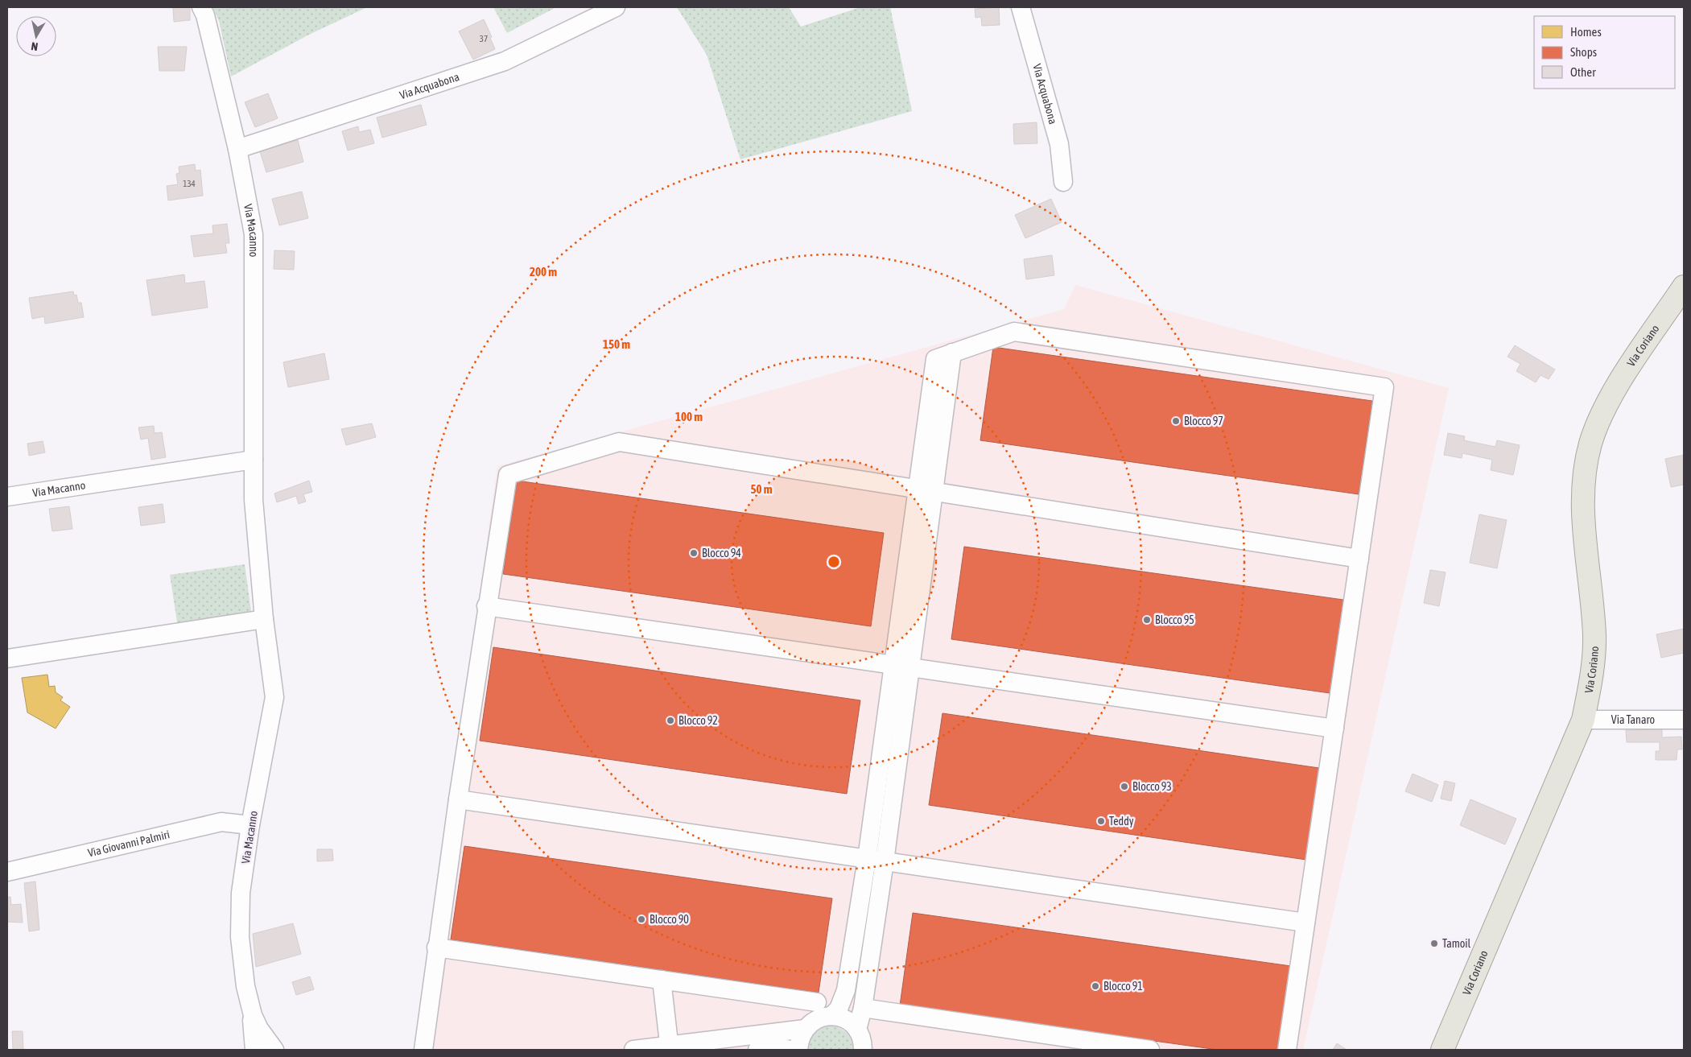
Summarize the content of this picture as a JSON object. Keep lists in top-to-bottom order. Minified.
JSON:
{"streets":{"main road":["Via Coriano"],"street":["Via Acquabona","Via Macanno","Via Tanaro","Via Giovanni Palmiri"]},"crossings":[["Via Acquabona","Via Macanno"],["Via Macanno","Via Giovanni Palmiri"],["Via Coriano","Via Tanaro"]],"places":["Blocco 97","Blocco 94","Blocco 95","Blocco 92","Blocco 93","Teddy","Blocco 90","Tamoil","Blocco 91"],"house_numbers":["37","134"],"legend":["Homes","Shops","Other"],"north":"bottom","rings":["200 m","150 m","100 m","50 m"]}
